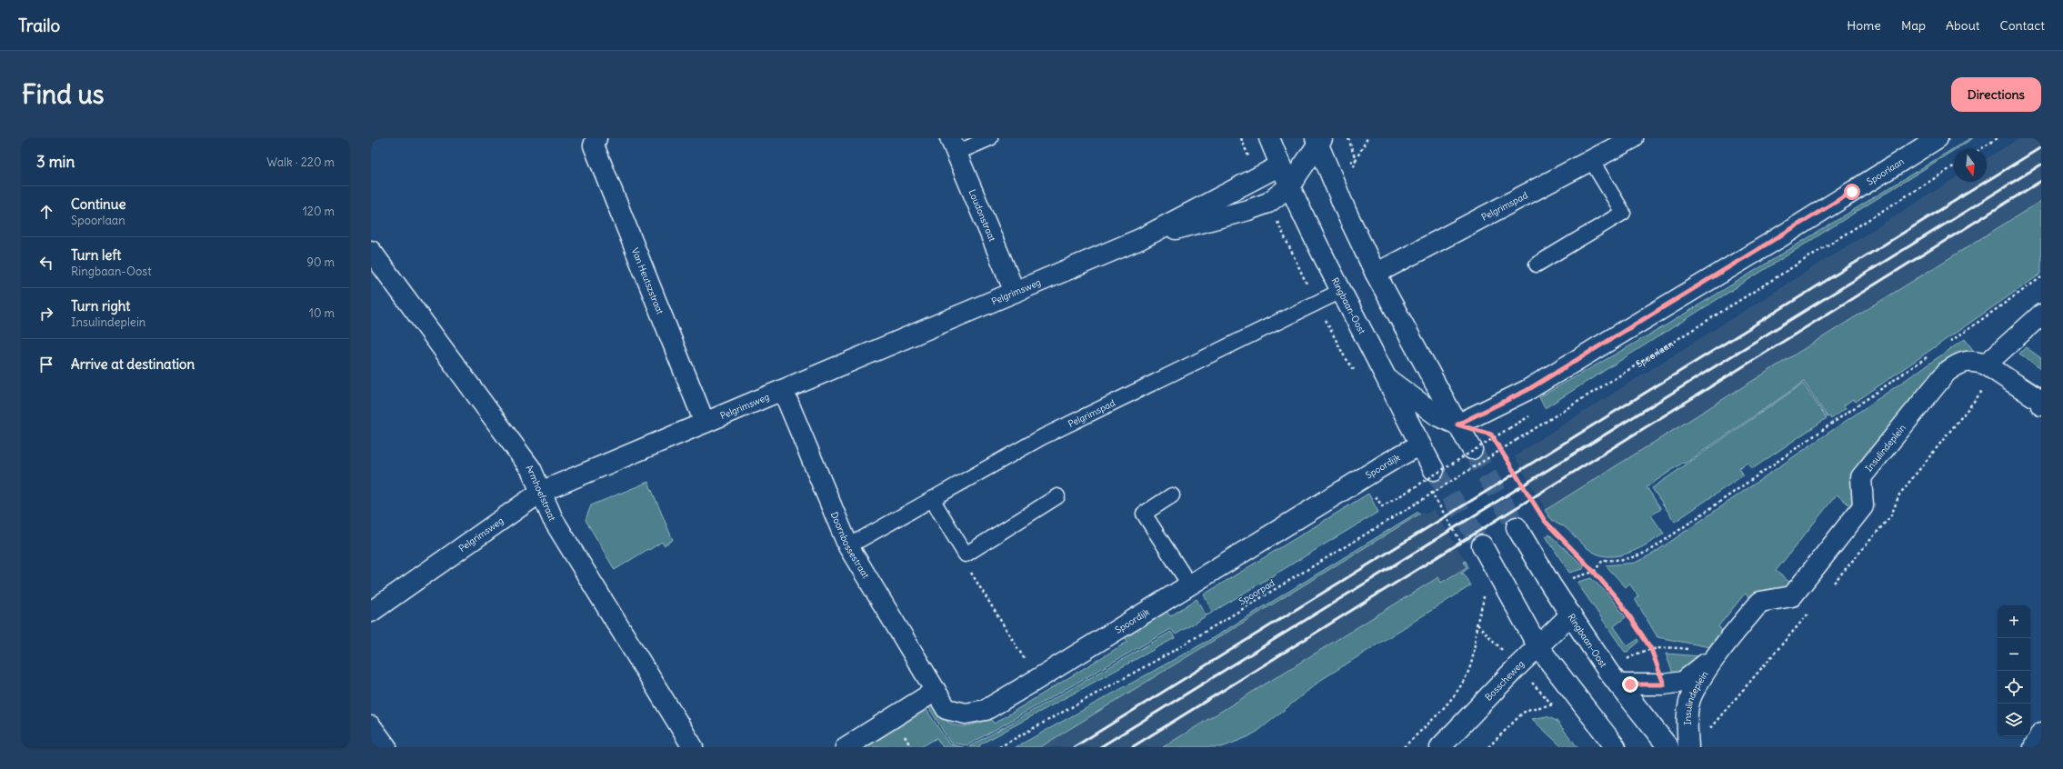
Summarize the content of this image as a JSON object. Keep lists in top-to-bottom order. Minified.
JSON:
{"streets":{"street":["Spoorlaan","Pelgrimspad","Loudonstraat","Van Heutszstraat","Pelgrimsweg","Ringbaan-Oost","Insulindeplein","Spoordijk","Armhoefstraat","Doornbossestraat","Bosscheweg"],"path":["Spoorpad"]},"crossings":[["Spoorlaan","Spoorpad"],["Pelgrimspad","Ringbaan-Oost"],["Pelgrimspad","Doornbossestraat"],["Loudonstraat","Pelgrimsweg"],["Van Heutszstraat","Pelgrimsweg"],["Pelgrimsweg","Ringbaan-Oost"],["Pelgrimsweg","Armhoefstraat"],["Pelgrimsweg","Doornbossestraat"],["Ringbaan-Oost","Insulindeplein"],["Ringbaan-Oost","Spoordijk"],["Ringbaan-Oost","Bosscheweg"],["Spoordijk","Doornbossestraat"]],"north":"bottom","page":{"header":"Trailo","nav":["Home","Map","About","Contact"],"buttons":"Directions","title":"Find us","heading":["3 min","Walk · 220 m"],"list":[["Continue","Spoorlaan","120 m"],["Turn left","Ringbaan-Oost","90 m"],["Turn right","Insulindeplein","10 m"],"Arrive at destination"],"map_buttons":["+","−"]}}
